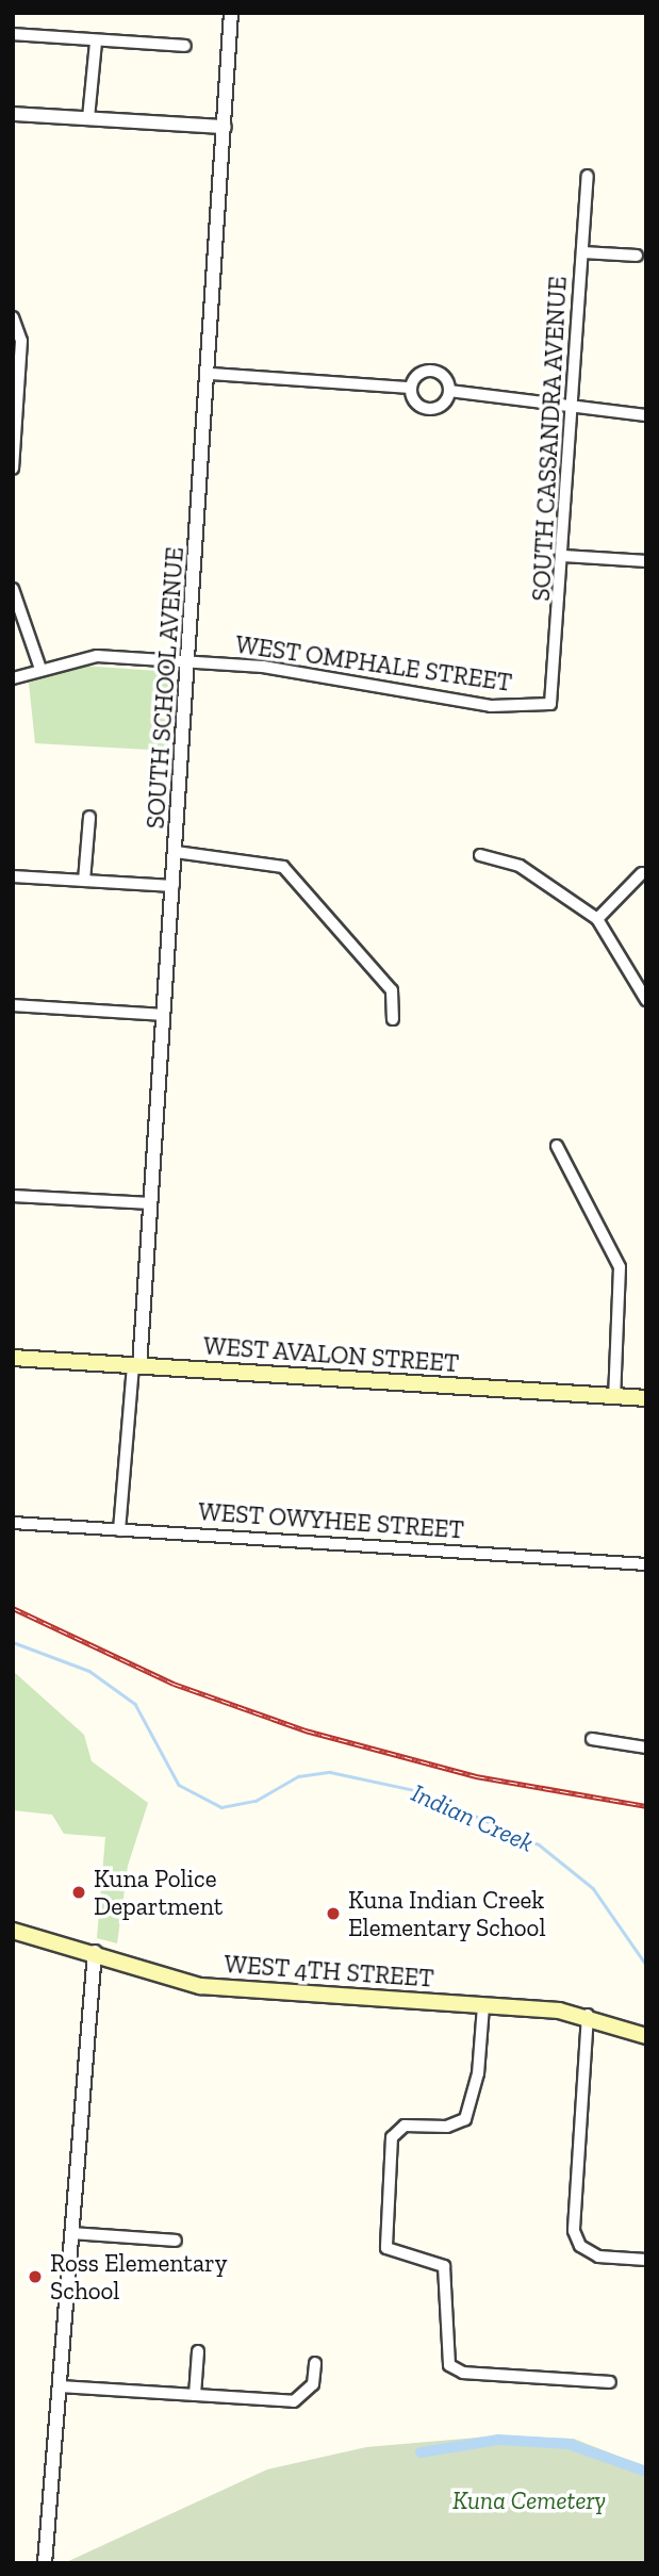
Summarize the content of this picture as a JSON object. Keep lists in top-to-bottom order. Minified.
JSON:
{"streets":{"main road":["WEST AVALON STREET","WEST 4TH STREET"],"street":["SOUTH CASSANDRA AVENUE","WEST OMPHALE STREET","SOUTH SCHOOL AVENUE","WEST OWYHEE STREET"]},"crossings":[["SOUTH CASSANDRA AVENUE","WEST OMPHALE STREET"],["WEST OMPHALE STREET","SOUTH SCHOOL AVENUE"],["SOUTH SCHOOL AVENUE","WEST AVALON STREET"]],"water":["Indian Creek"],"parks":["Kuna Cemetery"],"places":["Kuna Police Department","Kuna Indian Creek Elementary School","Ross Elementary School"]}
